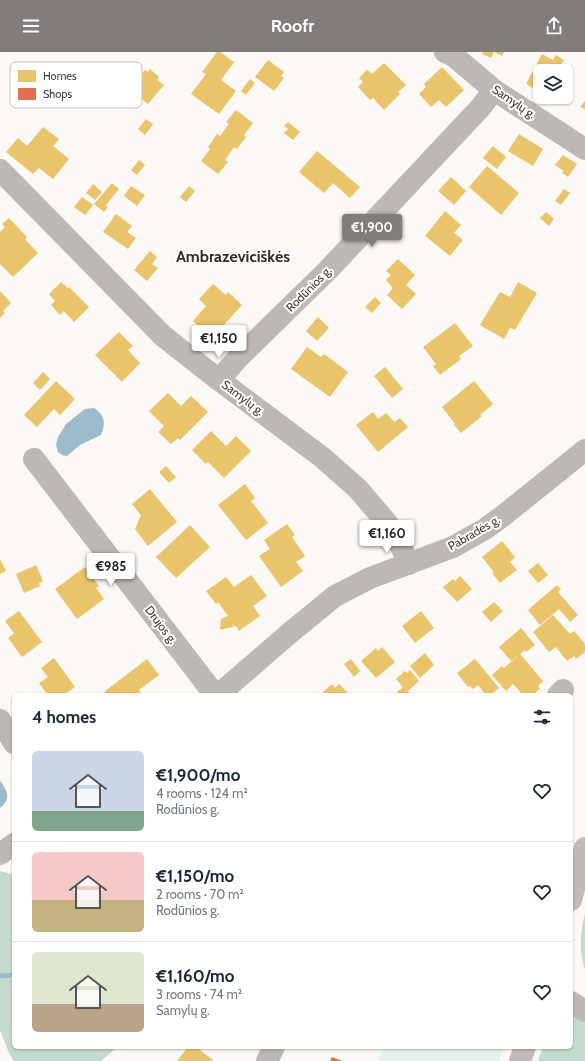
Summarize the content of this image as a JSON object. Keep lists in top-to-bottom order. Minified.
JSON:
{"streets":{"street":["Samylų g.","Rodūnios g.","Pabradės g.","Drujos g."]},"crossings":[["Samylų g.","Rodūnios g."],["Samylų g.","Pabradės g."]],"districts":["Ambrazeviciškės"],"legend":["Homes","Shops"],"page":{"header":"Roofr","price":["€1,900","€1,150","€1,160","€985"],"heading":"4 homes","list":[{"name":"€1,900/mo","note":"4 rooms · 124 m² · Rodūnios g."},{"name":"€1,150/mo","note":"2 rooms · 70 m² · Rodūnios g."},{"name":"€1,160/mo","note":"3 rooms · 74 m² · Samylų g."}]}}
